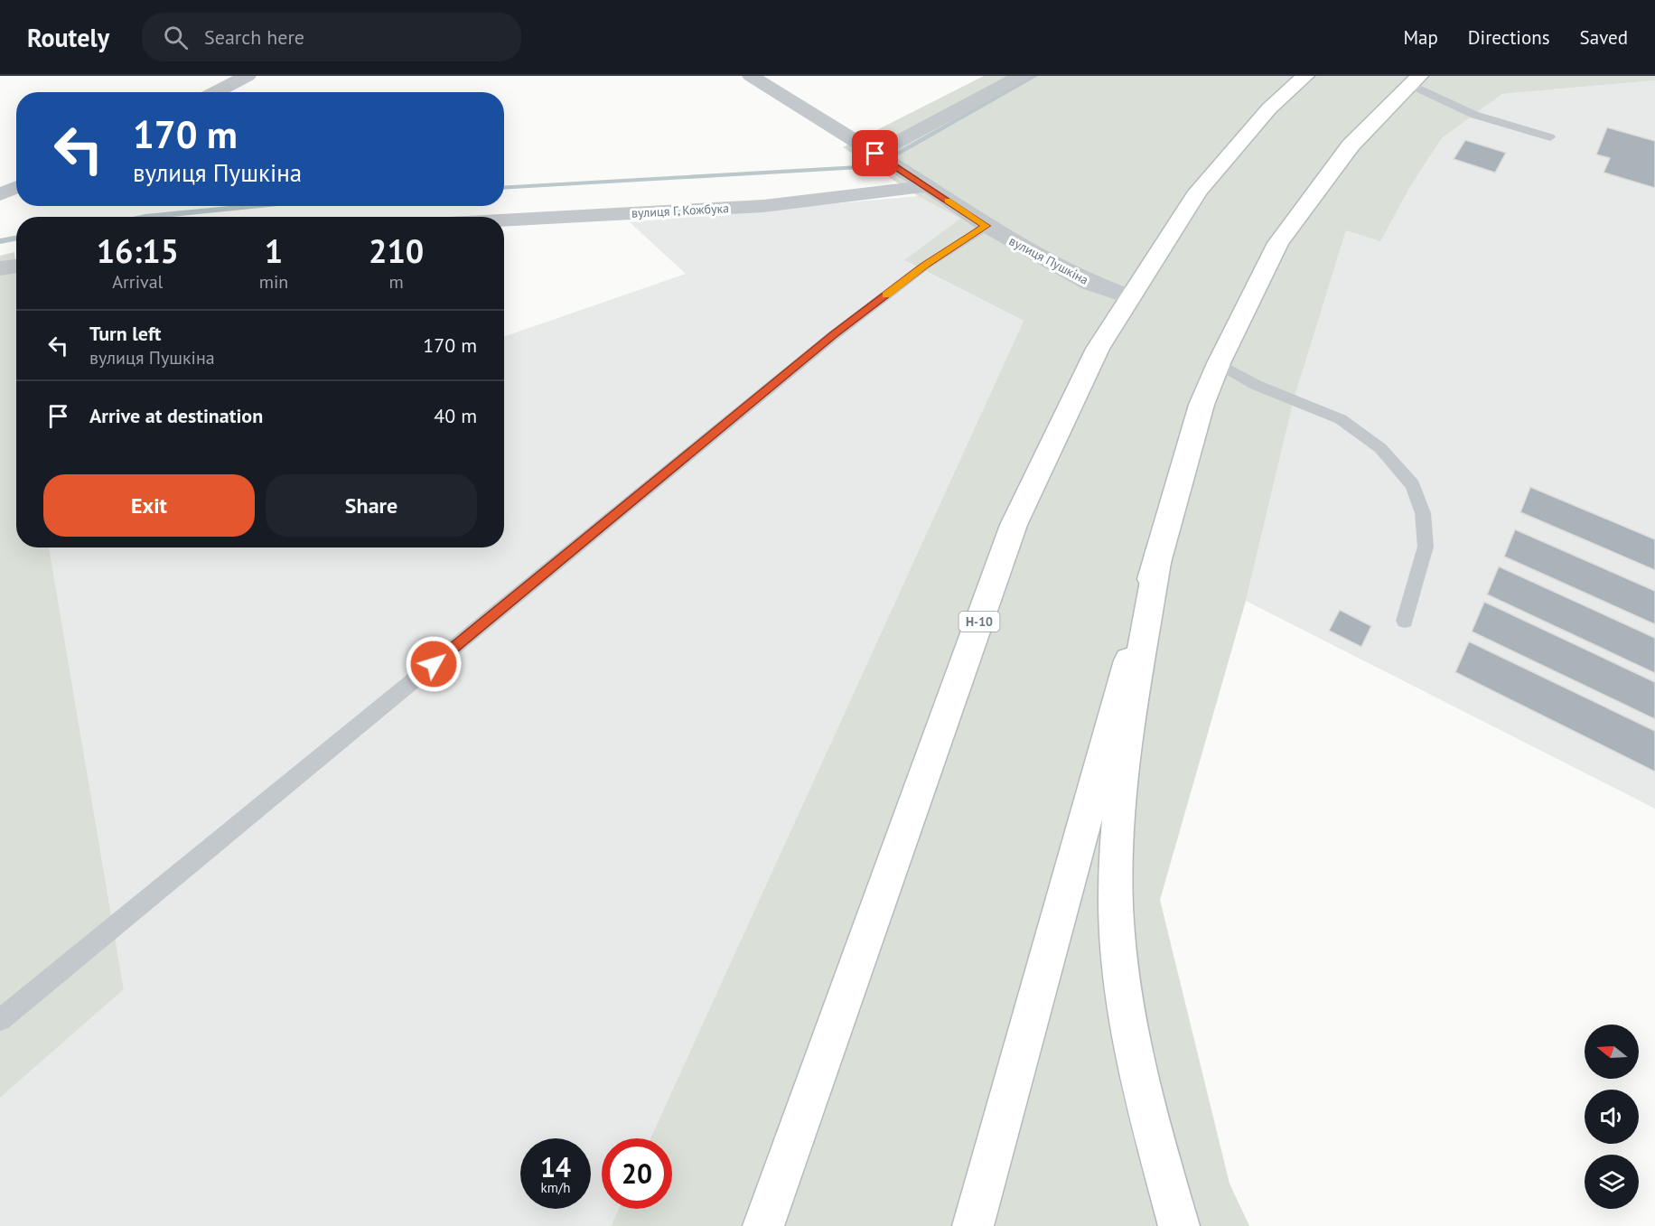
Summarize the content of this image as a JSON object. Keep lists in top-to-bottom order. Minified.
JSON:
{"streets":{"main road":["Н-10"],"street":["вулиця Г. Кожбука","вулиця Пушкіна"]},"crossings":[["вулиця Г. Кожбука","вулиця Пушкіна"],["вулиця Пушкіна","Н-10"]],"north":"left","page":{"header":"Routely","search":"Search here","nav":["Map","Directions","Saved"],"turn":["170 m","вулиця Пушкіна"],"eta":["16:15","Arrival","1","min","210","m"],"list":[{"name":"Turn left","note":"вулиця Пушкіна","value":"170 m"},{"name":"Arrive at destination","value":"40 m"}],"buttons":["Exit","Share"],"speed":"14 km/h","limit":"20"}}
